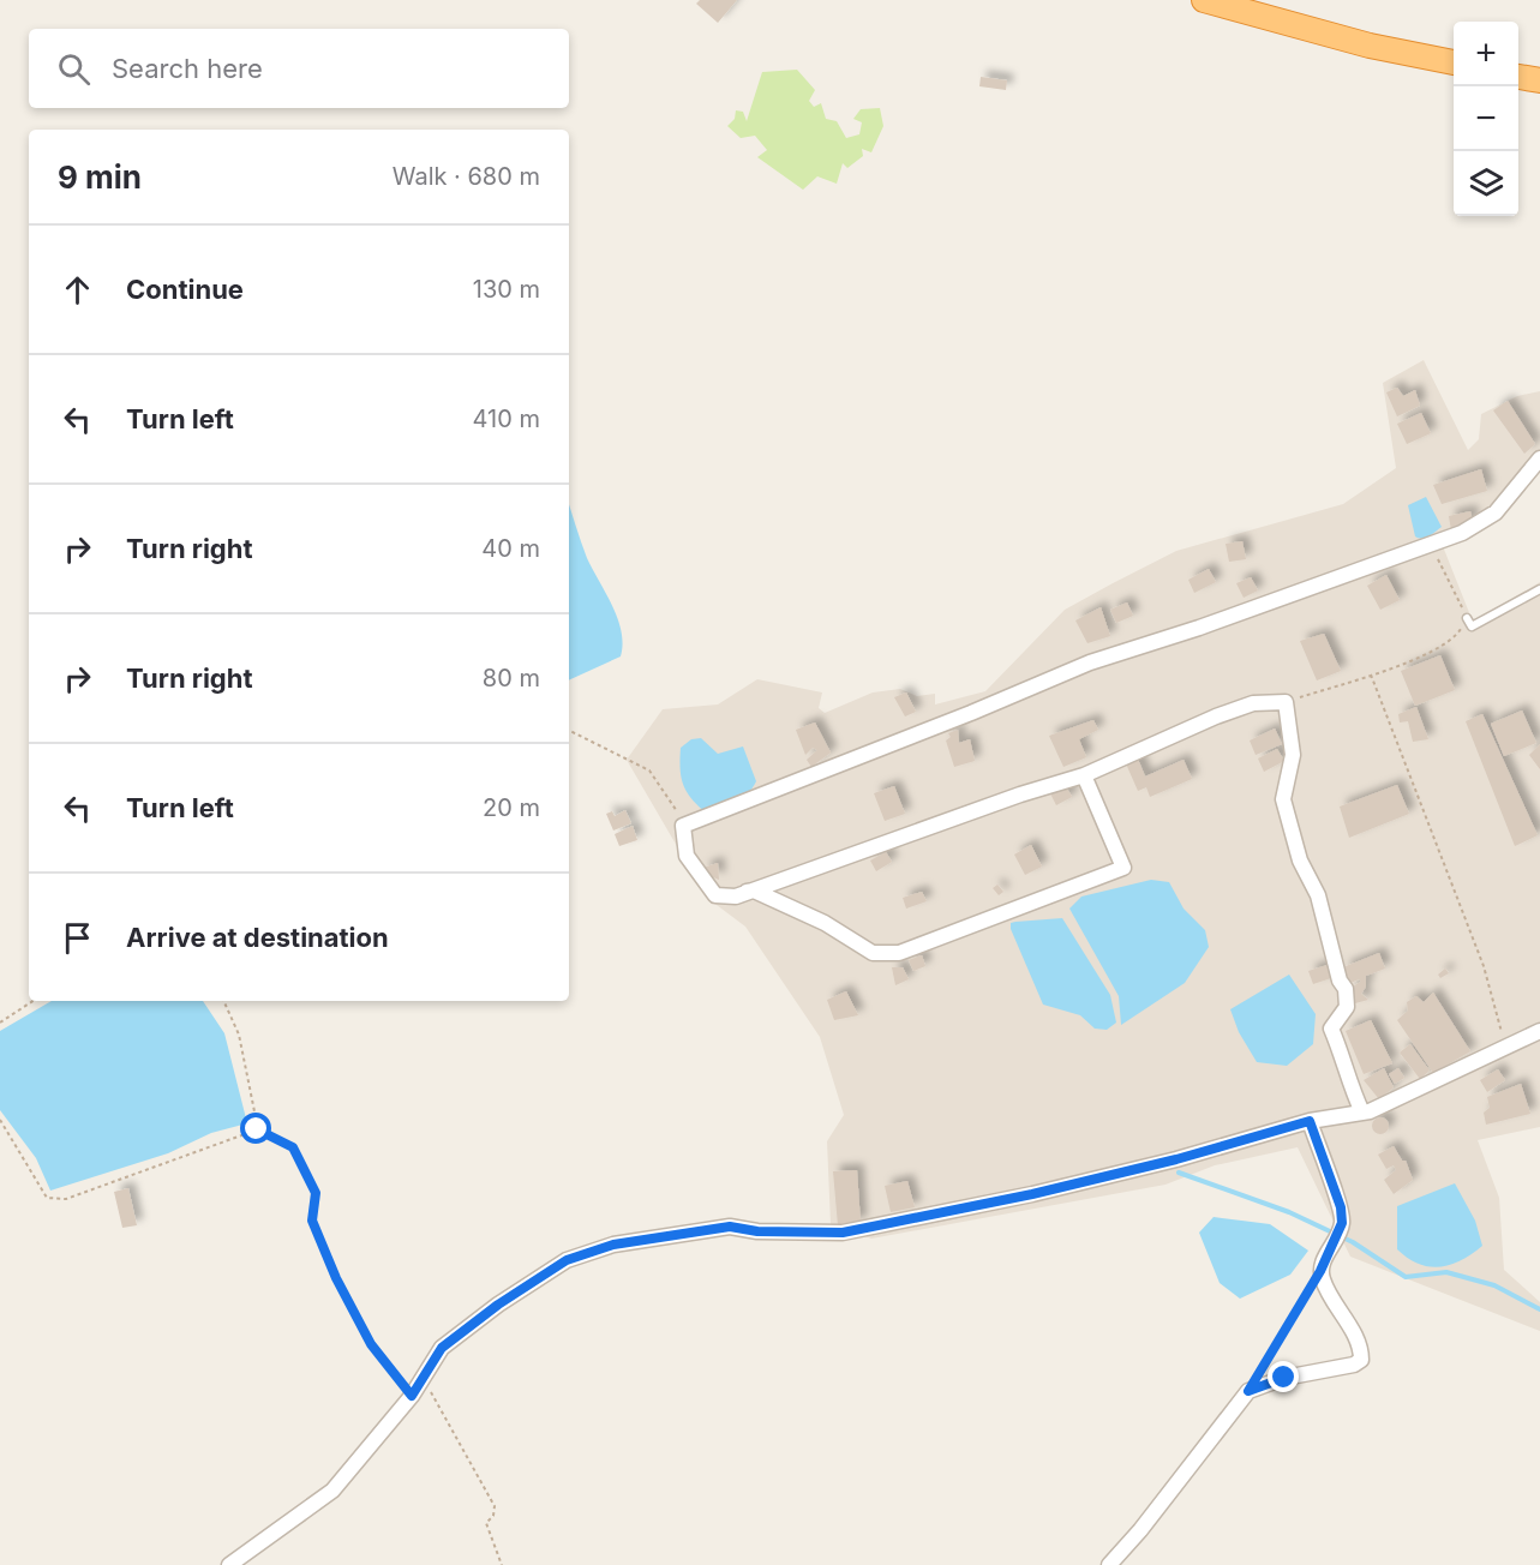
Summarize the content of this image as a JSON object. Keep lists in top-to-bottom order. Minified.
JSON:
{"page":{"map_buttons":["+","−"],"search":"Search here","heading":["9 min","Walk · 680 m"],"list":[["Continue","130 m"],["Turn left","410 m"],["Turn right","40 m"],["Turn right","80 m"],["Turn left","20 m"],"Arrive at destination"]}}
